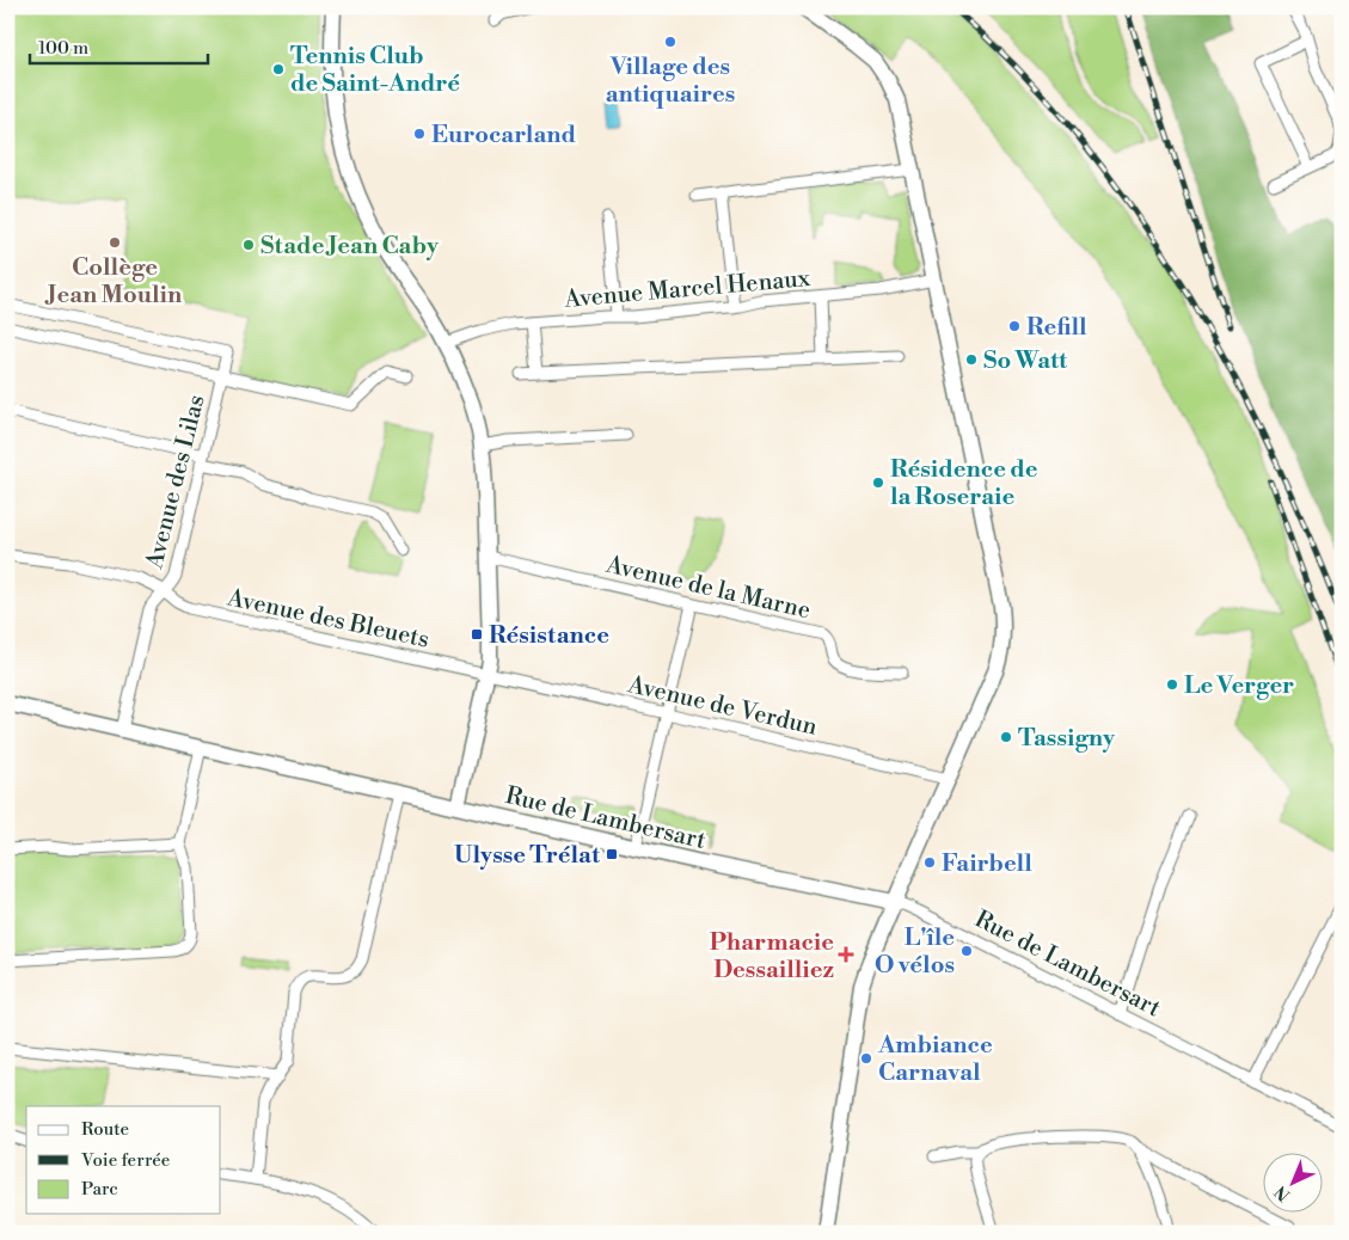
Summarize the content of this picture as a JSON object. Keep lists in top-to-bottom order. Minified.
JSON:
{"streets":{"main road":["Rue de Lambersart"],"street":["Avenue Marcel Henaux","Avenue des Lilas","Avenue de la Marne","Avenue des Bleuets","Avenue de Verdun"]},"crossings":[["Avenue des Lilas","Avenue des Bleuets"],["Avenue des Lilas","Rue de Lambersart"],["Avenue des Bleuets","Avenue de Verdun"]],"places":{"other":["Village des antiquaires","Tennis Club de Saint-André","Eurocarland","Collège Jean Moulin","Stade Jean Caby","Refill","So Watt","Résidence de la Roseraie","Le Verger","Tassigny","Fairbell","L'île O vélos","Ambiance Carnaval"],"transit":["Résistance","Ulysse Trélat"],"health":["Pharmacie Dessailliez"]},"legend":["Route","Voie ferrée","Parc"],"scale_bar":"100 m","north":"bottom left"}
